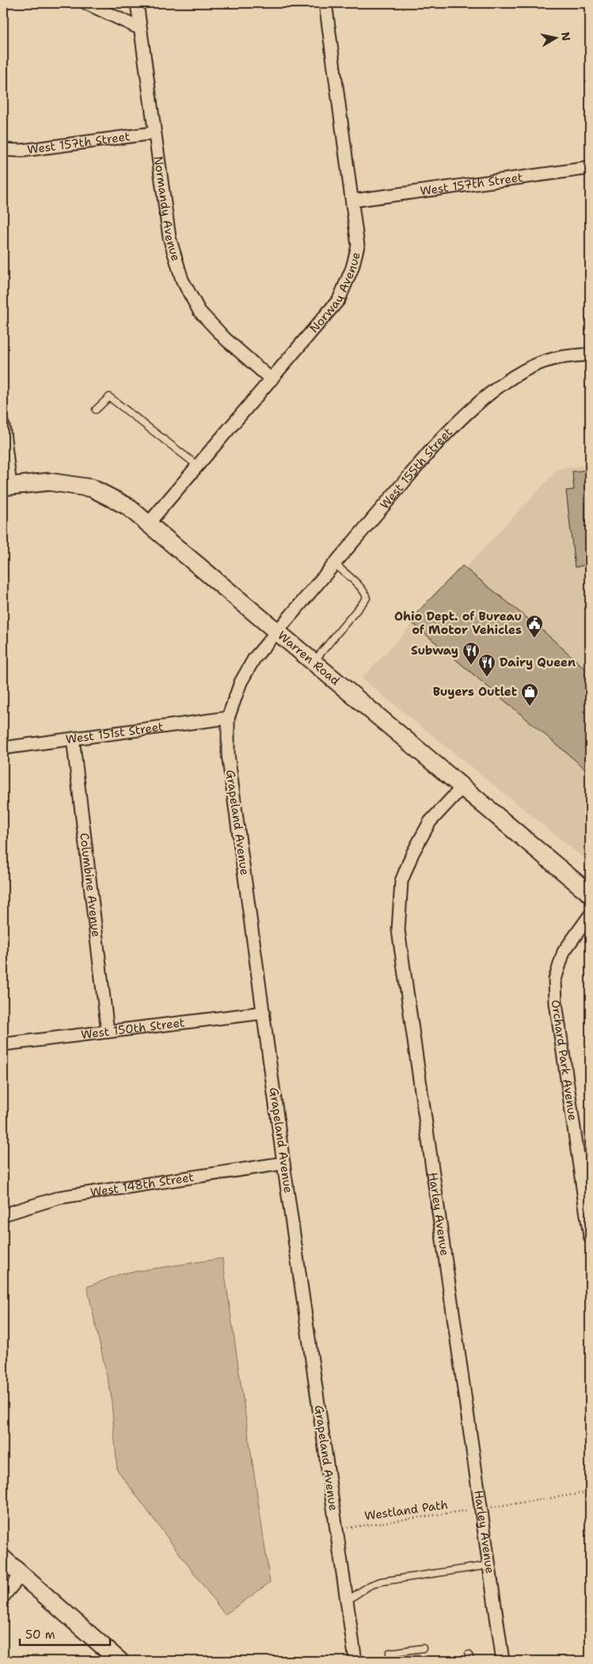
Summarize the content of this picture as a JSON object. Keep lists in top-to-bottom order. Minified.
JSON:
{"streets":{"main road":["Warren Road"],"street":["West 157th Street","Normandy Avenue","Norway Avenue","West 155th Street","West 151st Street","Grapeland Avenue","Columbine Avenue","West 150th Street","Orchard Park Avenue","West 148th Street","Harley Avenue"],"path":["Westland Path"]},"crossings":[["West 157th Street","Normandy Avenue"],["West 157th Street","Norway Avenue"],["Normandy Avenue","Norway Avenue"],["Norway Avenue","Warren Road"],["West 155th Street","Warren Road"],["West 155th Street","Grapeland Avenue"],["Warren Road","Grapeland Avenue"],["Warren Road","Harley Avenue"],["West 151st Street","Grapeland Avenue"],["West 151st Street","Columbine Avenue"],["Grapeland Avenue","West 150th Street"],["Grapeland Avenue","West 148th Street"],["Columbine Avenue","West 150th Street"]],"places":{"public building":["Ohio Dept. of Bureau of Motor Vehicles"],"restaurant":["Subway","Dairy Queen"],"shop":["Buyers Outlet"]},"scale_bar":"50 m","north":"right"}
